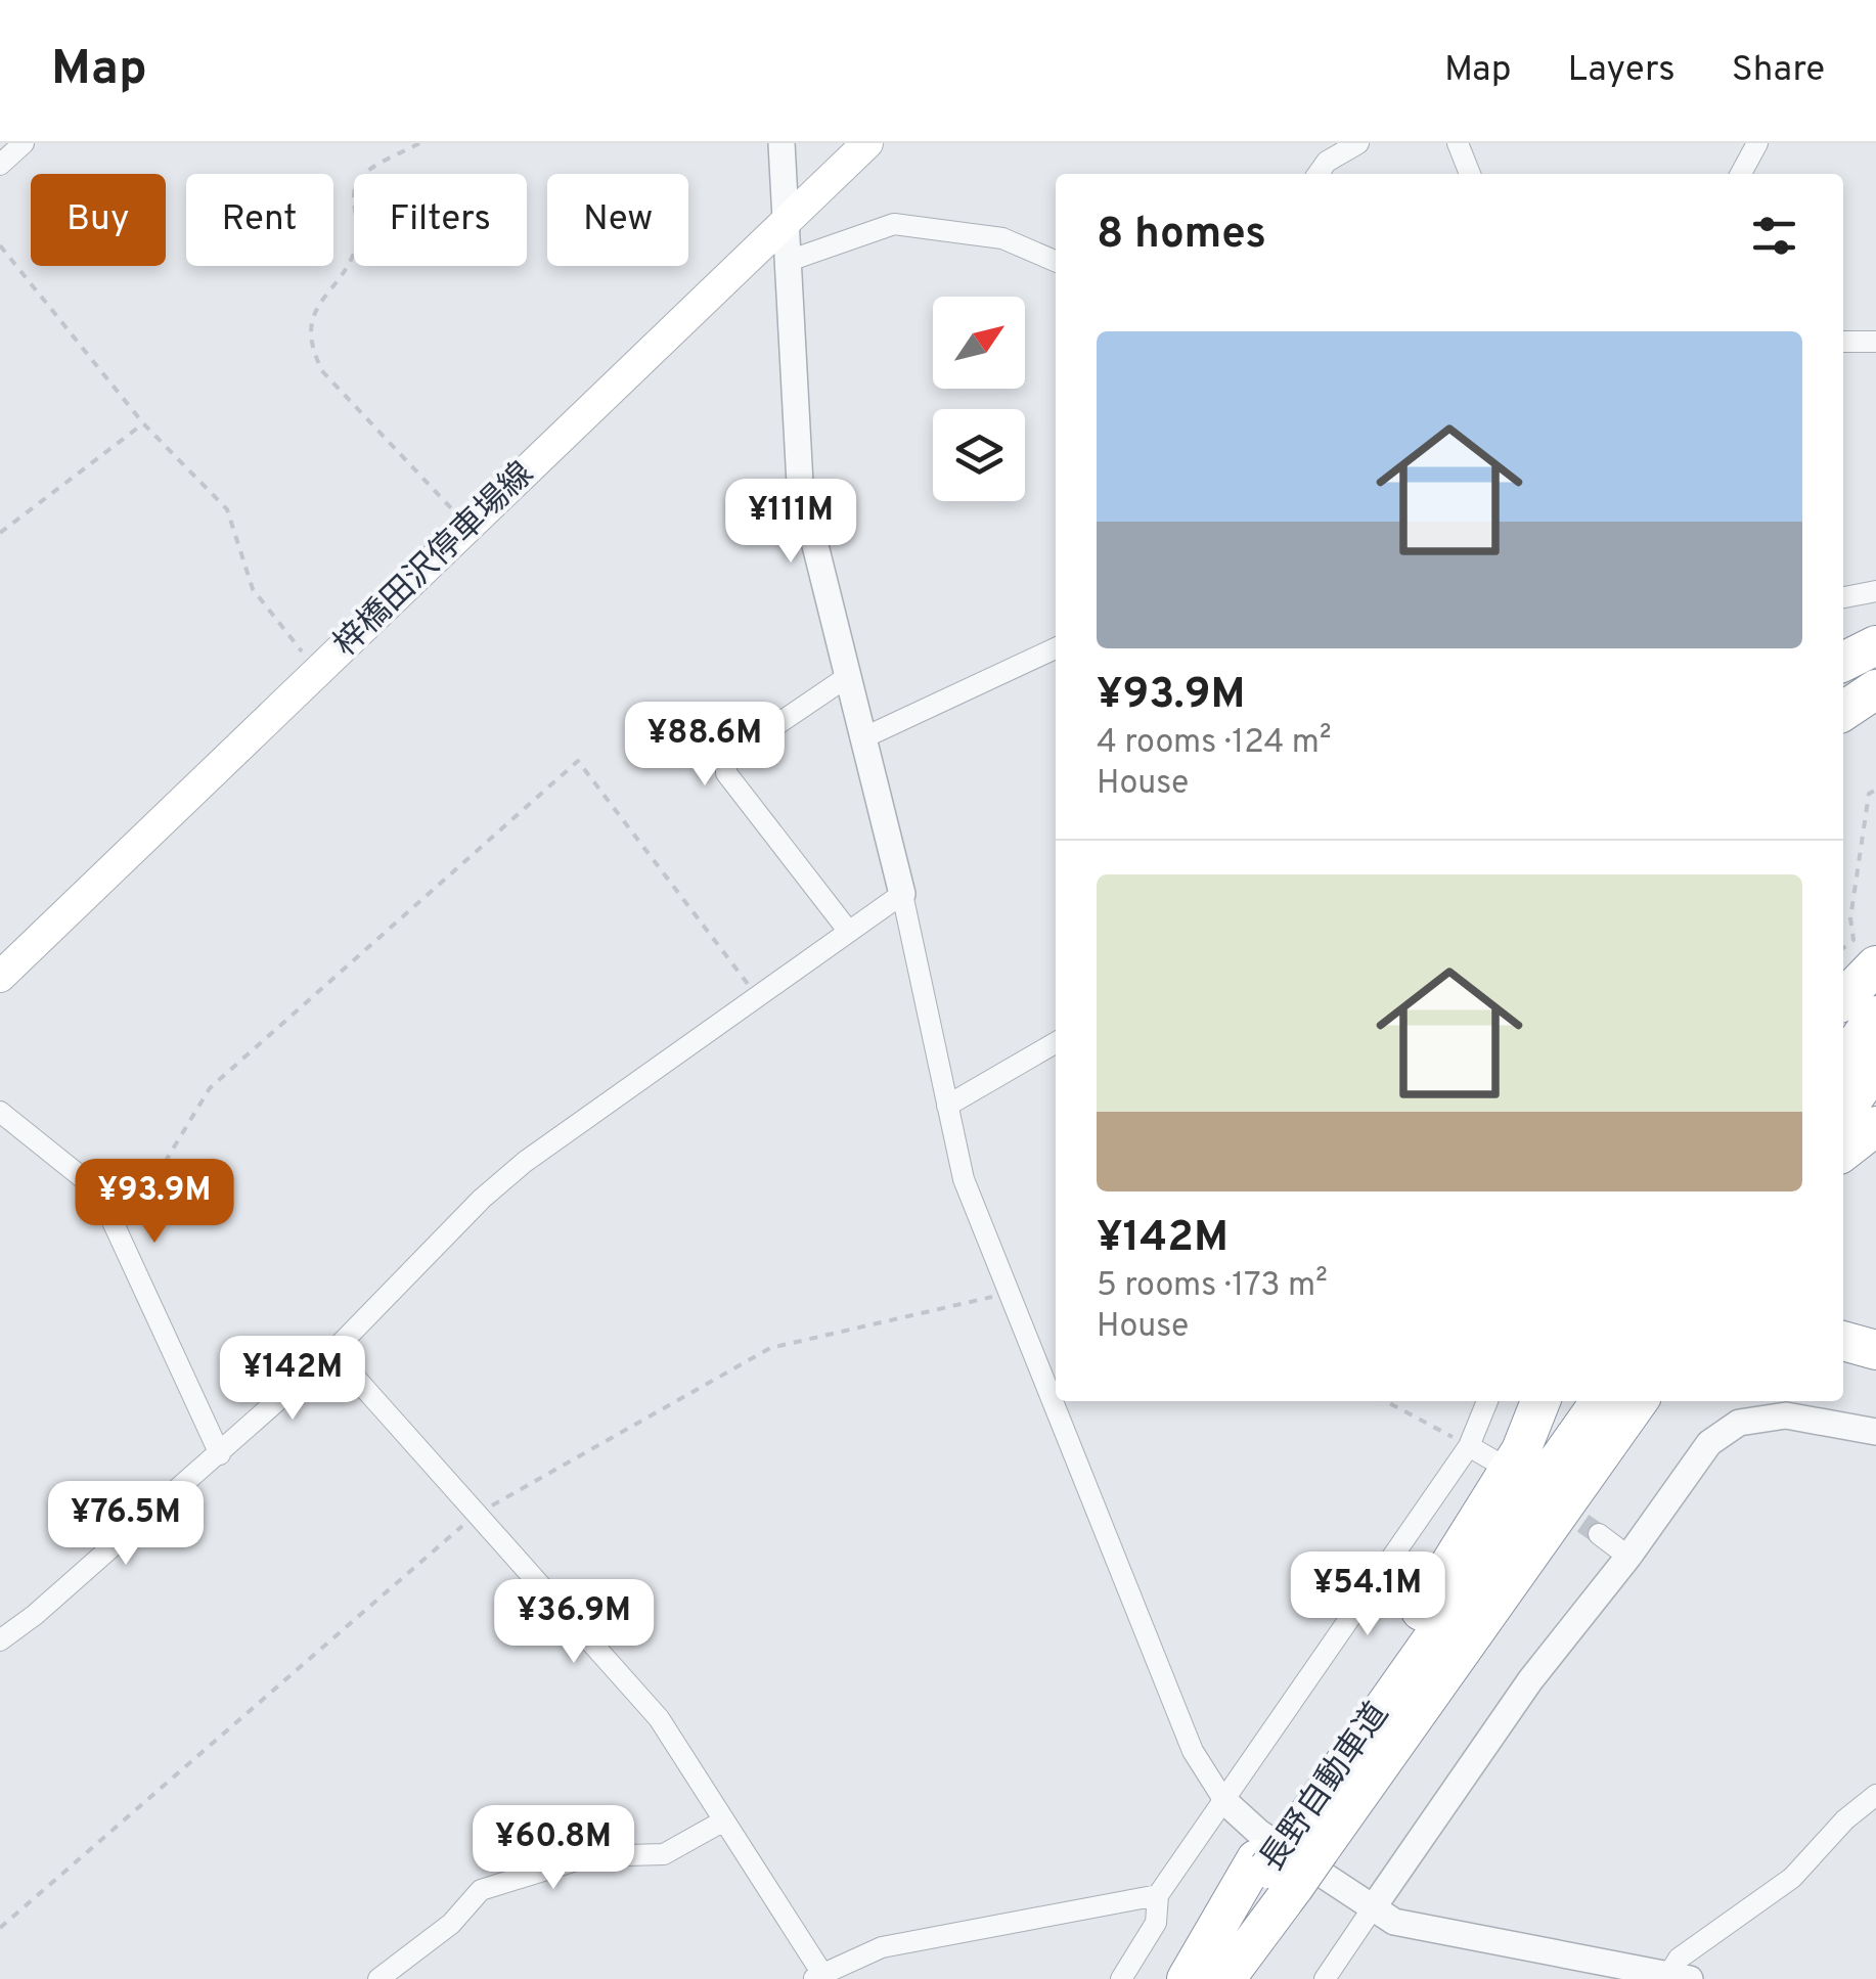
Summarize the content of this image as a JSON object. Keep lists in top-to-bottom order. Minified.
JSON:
{"streets":{"highway":["長野自動車道"],"main road":["梓橋田沢停車場線"]},"north":"top right","page":{"header":"Map","nav":["Map","Layers","Share"],"chip":["Buy","Rent","Filters","New"],"heading":"8 homes","list":[{"name":"¥93.9M","note":"4 rooms · 124 m² · House"},{"name":"¥142M","note":"5 rooms · 173 m² · House"}],"price":["¥111M","¥88.6M","¥93.9M","¥142M","¥76.5M","¥54.1M","¥36.9M","¥60.8M"]}}
